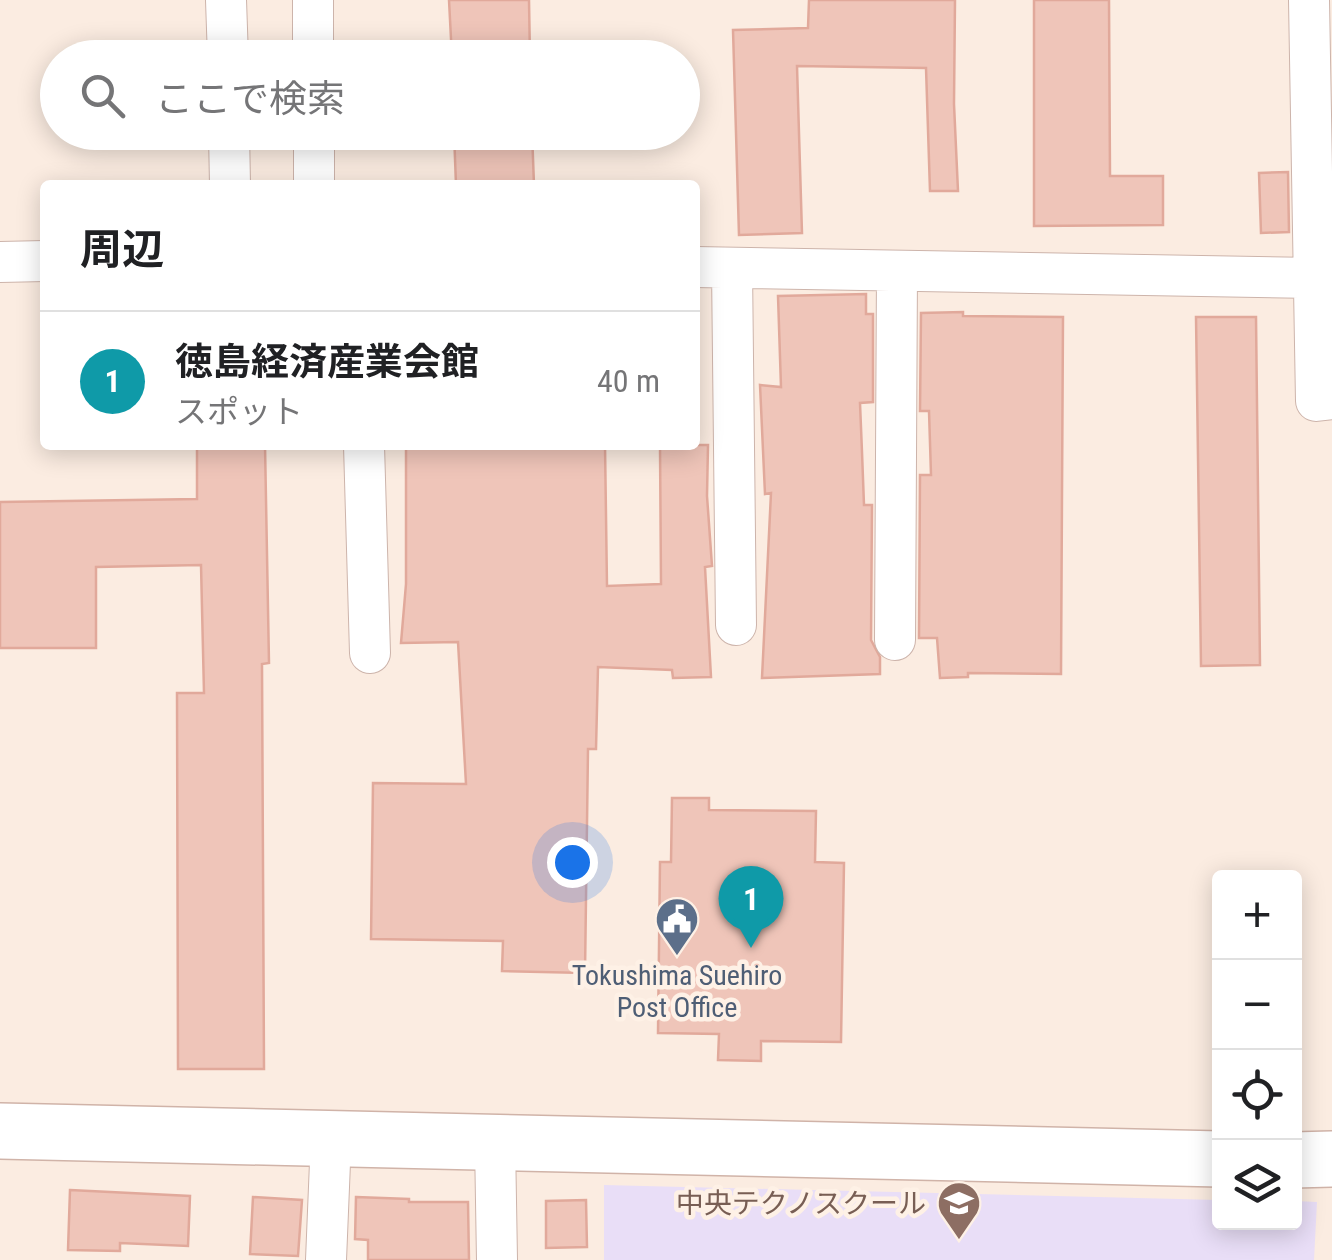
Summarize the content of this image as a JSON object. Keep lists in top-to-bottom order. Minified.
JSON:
{"places":{"public building":["Tokushima Suehiro Post Office"],"school or university":["中央テクノスクール"]},"page":{"search":"ここで検索","heading":"周辺","list":[{"mark":"1","name":"徳島経済産業会館","note":"スポット","value":"40 m"}],"pins":"1","map_buttons":["+","−"]}}
